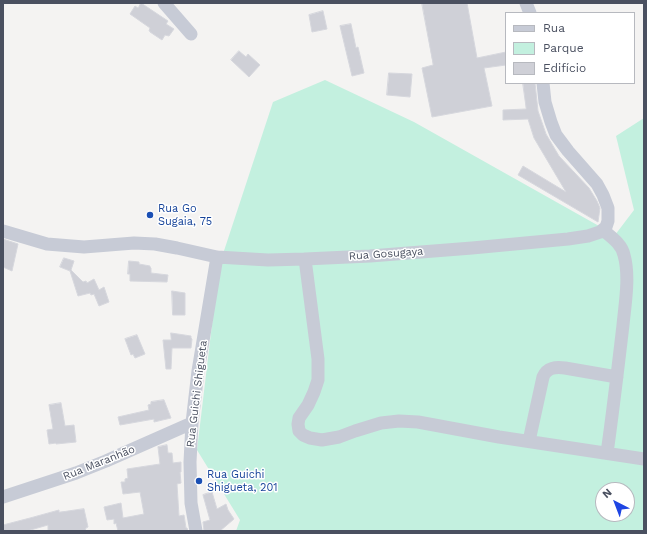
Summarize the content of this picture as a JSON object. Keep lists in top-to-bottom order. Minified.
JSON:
{"streets":{"street":["Rua Gosugaya","Rua Guichi Shigueta","Rua Maranhão"]},"crossings":[["Rua Gosugaya","Rua Guichi Shigueta"],["Rua Guichi Shigueta","Rua Maranhão"]],"places":["Rua Go Sugaia, 75","Rua Guichi Shigueta, 201"],"legend":["Rua","Parque","Edifício"],"north":"top left"}
